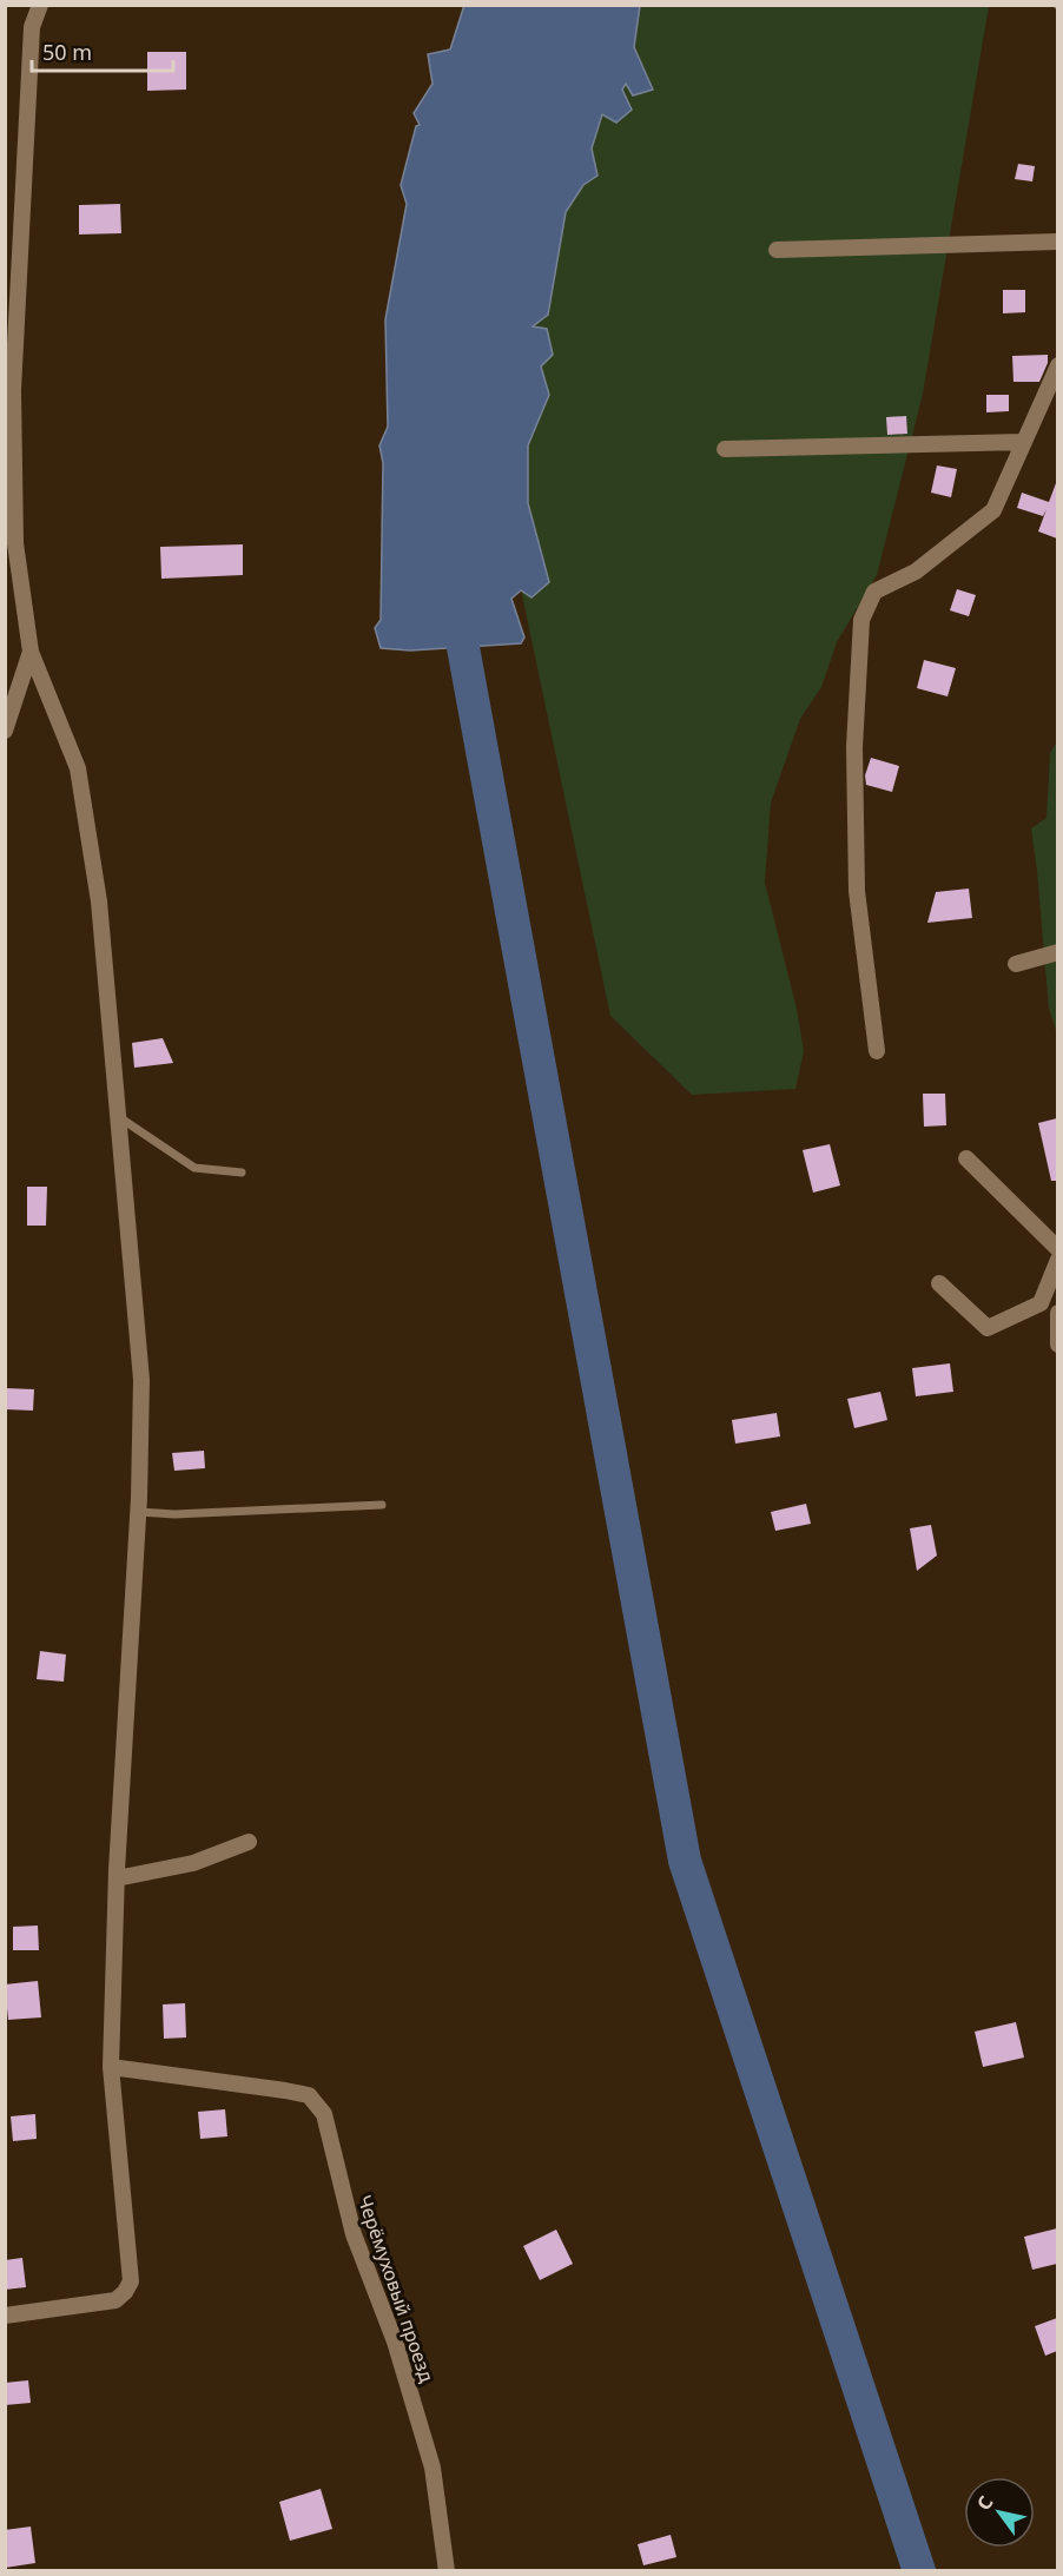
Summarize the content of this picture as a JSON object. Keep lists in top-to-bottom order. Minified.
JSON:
{"streets":{"street":["Черёмуховый проезд"]},"scale_bar":"50 m","north":"top left"}
